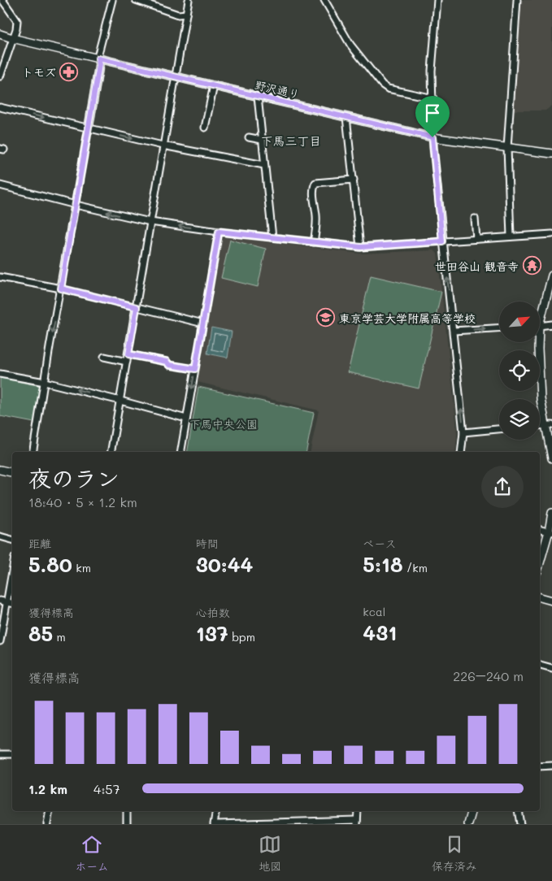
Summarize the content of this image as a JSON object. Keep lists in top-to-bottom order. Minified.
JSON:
{"streets":{"street":["野沢通り"]},"districts":["下馬三丁目"],"parks":["下馬中央公園"],"places":{"pharmacy":["トモズ"],"temple":["世田谷山 観音寺"],"school or university":["東京学芸大学附属高等学校"]},"north":"top right","page":{"heading":["夜のラン","18:40 · 5 × 1.2 km"],"stats":[["距離","5.80 km"],["時間","30:44"],["ペース","5:18 /km"],["獲得標高","85 m"],["心拍数","137 bpm"],["kcal","431"]],"chart":["獲得標高","226–240 m"],"list":[{"name":"1.2 km","note":"4:57"}],"tabs":["ホーム","地図","保存済み"]}}
